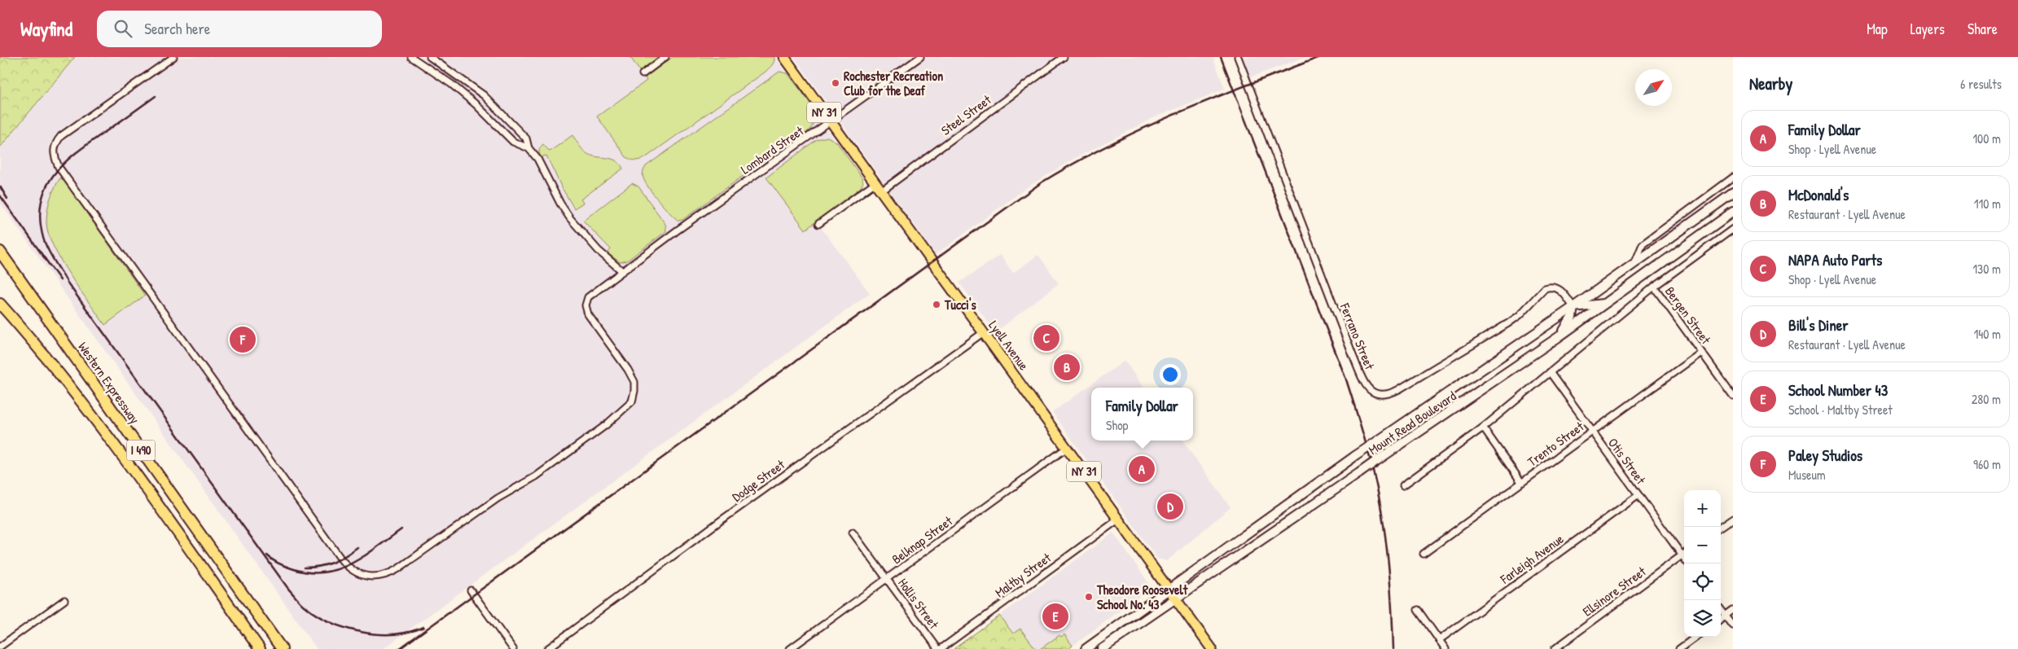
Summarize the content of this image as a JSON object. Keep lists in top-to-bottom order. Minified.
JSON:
{"streets":{"highway":["Western Expressway","I 490"],"main road":["NY 31","Lyell Avenue","Mount Read Boulevard"],"street":["Steel Street","Lombard Street","Bergen Street","Ferrano Street","Trento Street","Otis Street","Dodge Street","Belknap Street","Farleigh Avenue","Maltby Street","Ellsinore Street","Hollis Street"]},"crossings":[["Steel Street","Lyell Avenue"],["Lombard Street","Lyell Avenue"],["Bergen Street","Trento Street"],["Ferrano Street","Mount Read Boulevard"],["Lyell Avenue","Mount Read Boulevard"],["Lyell Avenue","Dodge Street"],["Lyell Avenue","Belknap Street"],["Lyell Avenue","Maltby Street"],["Trento Street","Otis Street"],["Otis Street","Farleigh Avenue"],["Belknap Street","Hollis Street"],["Maltby Street","Hollis Street"]],"places":["Rochester Recreation Club for the Deaf","Tucci's","Theodore Roosevelt School No. 43"],"north":"top right","page":{"header":"Wayfind","search":"Search here","nav":["Map","Layers","Share"],"heading":["Nearby","6 results"],"list":[{"mark":"A","name":"Family Dollar","note":"Shop · Lyell Avenue","value":"100 m"},{"mark":"B","name":"McDonald's","note":"Restaurant · Lyell Avenue","value":"110 m"},{"mark":"C","name":"NAPA Auto Parts","note":"Shop · Lyell Avenue","value":"130 m"},{"mark":"D","name":"Bill's Diner","note":"Restaurant · Lyell Avenue","value":"140 m"},{"mark":"E","name":"School Number 43","note":"School · Maltby Street","value":"280 m"},{"mark":"F","name":"Paley Studios","note":"Museum","value":"960 m"}],"pins":["C","F","B","A","D","E"],"popup":["Family Dollar","Shop"],"map_buttons":["+","−"]}}
